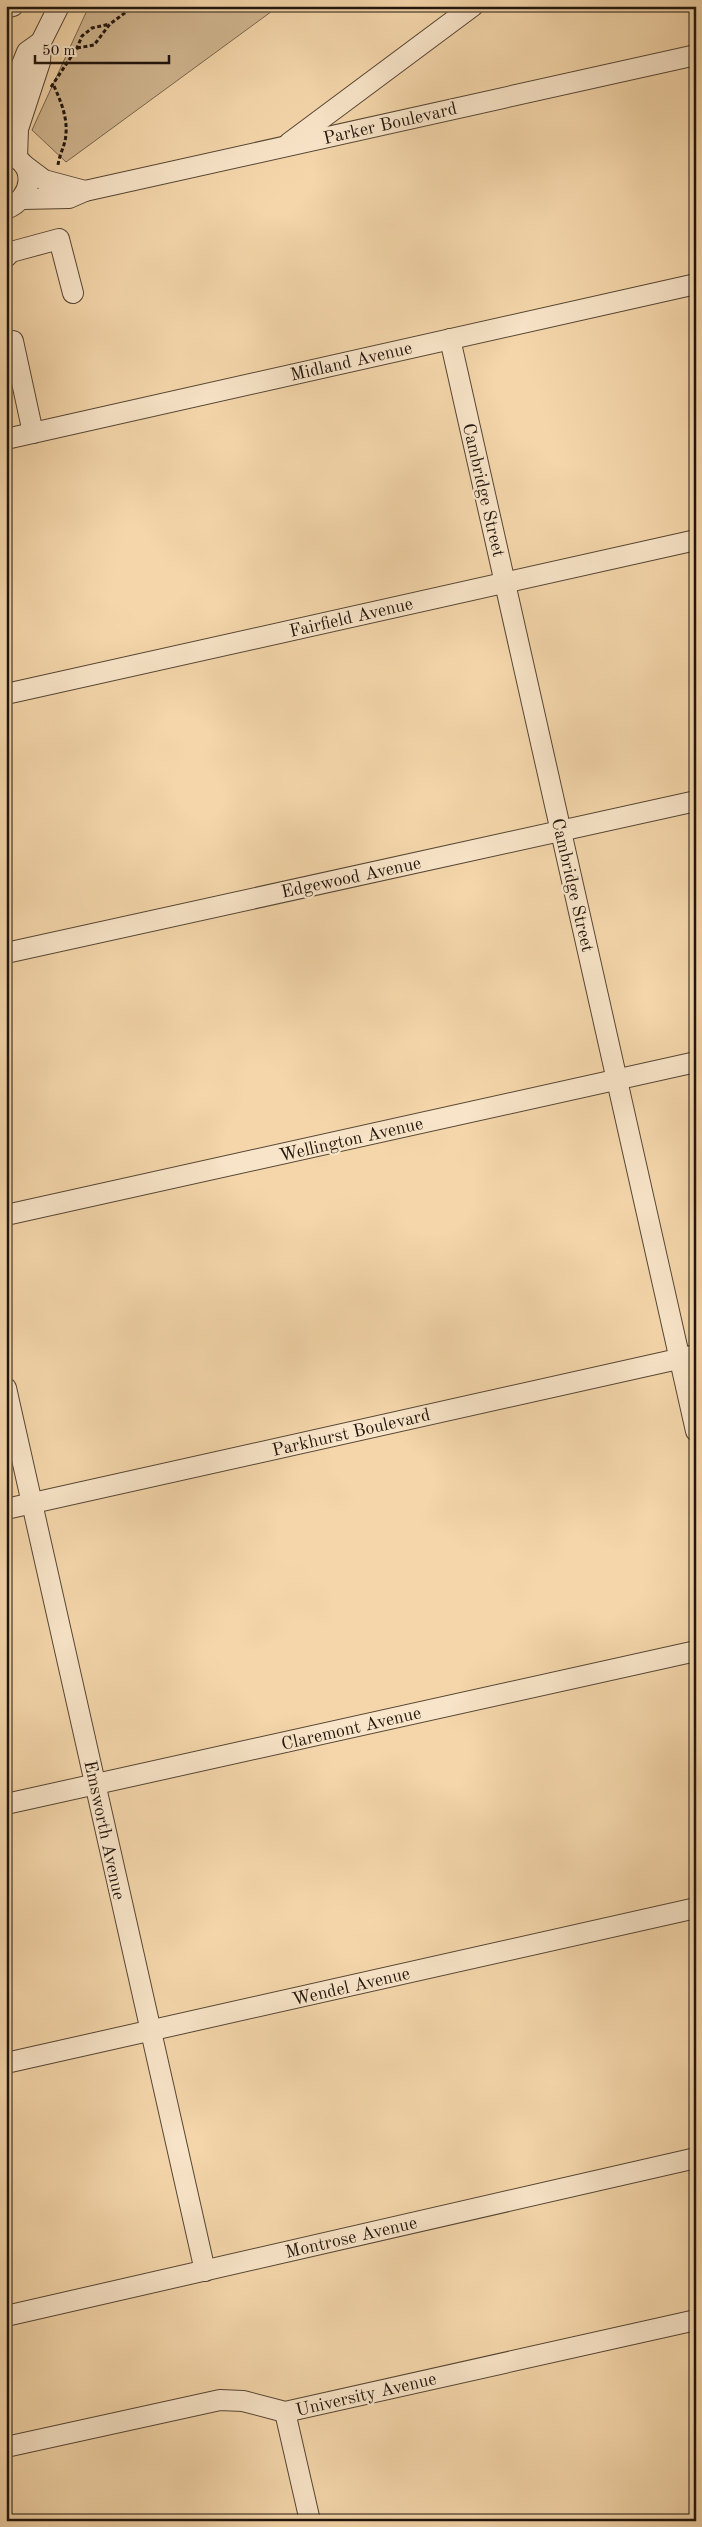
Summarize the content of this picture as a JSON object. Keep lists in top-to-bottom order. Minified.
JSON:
{"streets":{"street":["Parker Boulevard","Midland Avenue","Cambridge Street","Fairfield Avenue","Edgewood Avenue","Wellington Avenue","Parkhurst Boulevard","Claremont Avenue","Emsworth Avenue","Wendel Avenue","Montrose Avenue","University Avenue"]},"crossings":[["Midland Avenue","Cambridge Street"],["Cambridge Street","Fairfield Avenue"],["Cambridge Street","Edgewood Avenue"],["Cambridge Street","Wellington Avenue"],["Cambridge Street","Parkhurst Boulevard"],["Parkhurst Boulevard","Emsworth Avenue"],["Claremont Avenue","Emsworth Avenue"],["Emsworth Avenue","Wendel Avenue"],["Emsworth Avenue","Montrose Avenue"]],"scale_bar":"50 m"}
